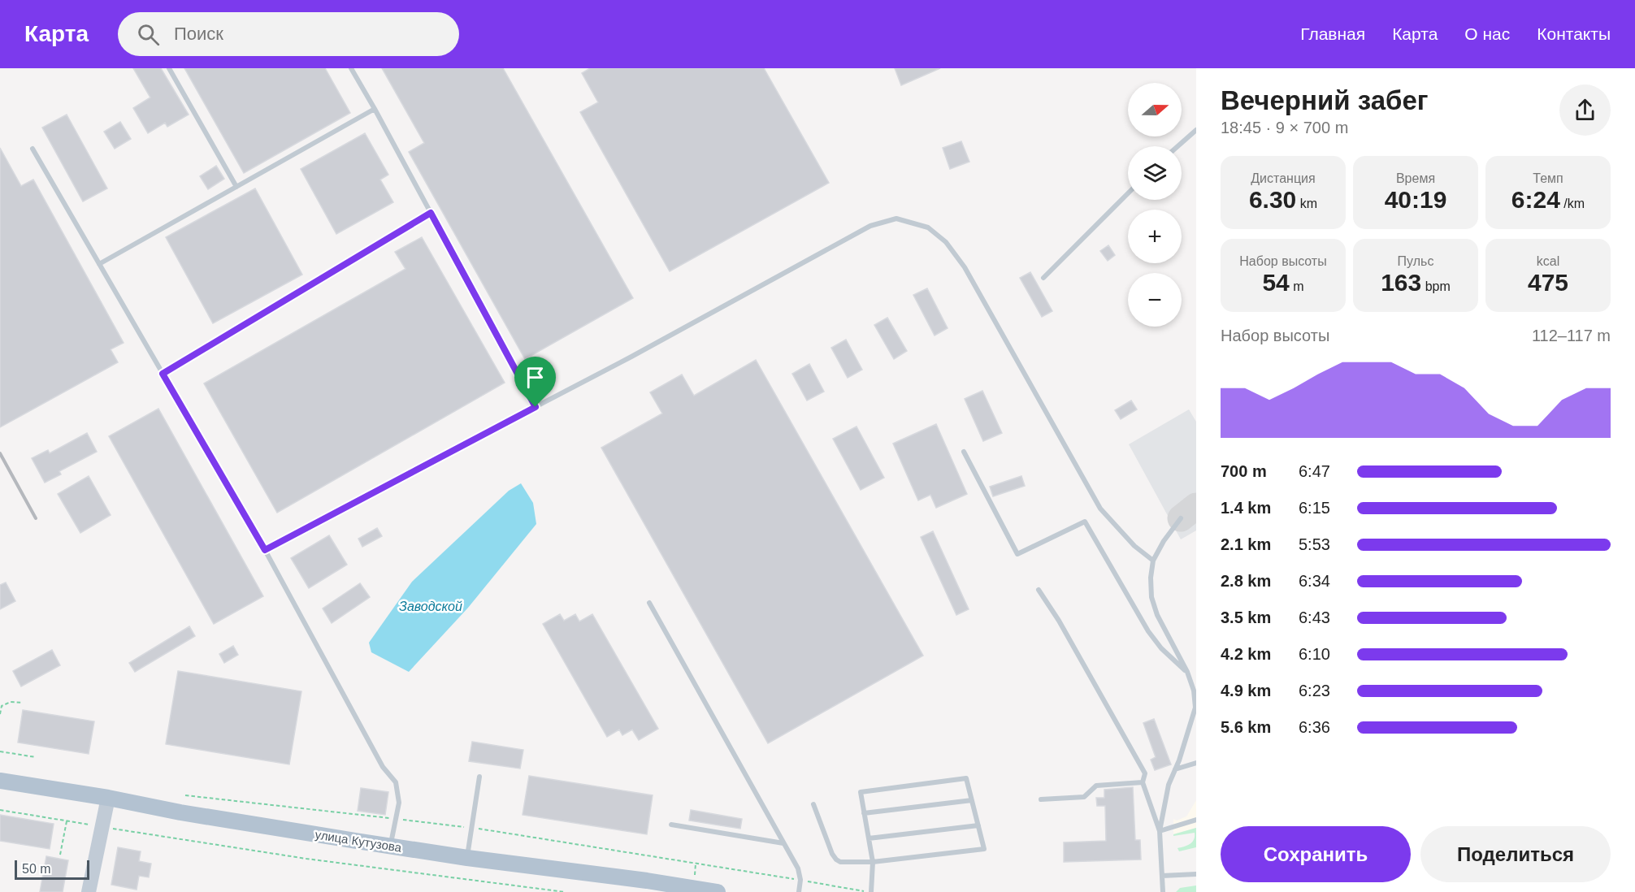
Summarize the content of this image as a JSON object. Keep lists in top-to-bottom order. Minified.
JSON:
{"streets":{"main road":["улица Кутузова"]},"water":["Заводской"],"scale_bar":"50 m","north":"right","page":{"header":"Карта","search":"Поиск","nav":["Главная","Карта","О нас","Контакты"],"heading":["Вечерний забег","18:45 · 9 × 700 m"],"map_buttons":["+","−"],"stats":[["Дистанция","6.30 km"],["Время","40:19"],["Темп","6:24 /km"],["Набор высоты","54 m"],["Пульс","163 bpm"],["kcal","475"]],"chart":["Набор высоты","112–117 m"],"list":[{"name":"700 m","note":"6:47"},{"name":"1.4 km","note":"6:15"},{"name":"2.1 km","note":"5:53"},{"name":"2.8 km","note":"6:34"},{"name":"3.5 km","note":"6:43"},{"name":"4.2 km","note":"6:10"},{"name":"4.9 km","note":"6:23"},{"name":"5.6 km","note":"6:36"}],"buttons":["Сохранить","Поделиться"],"scale":"50 m"}}
